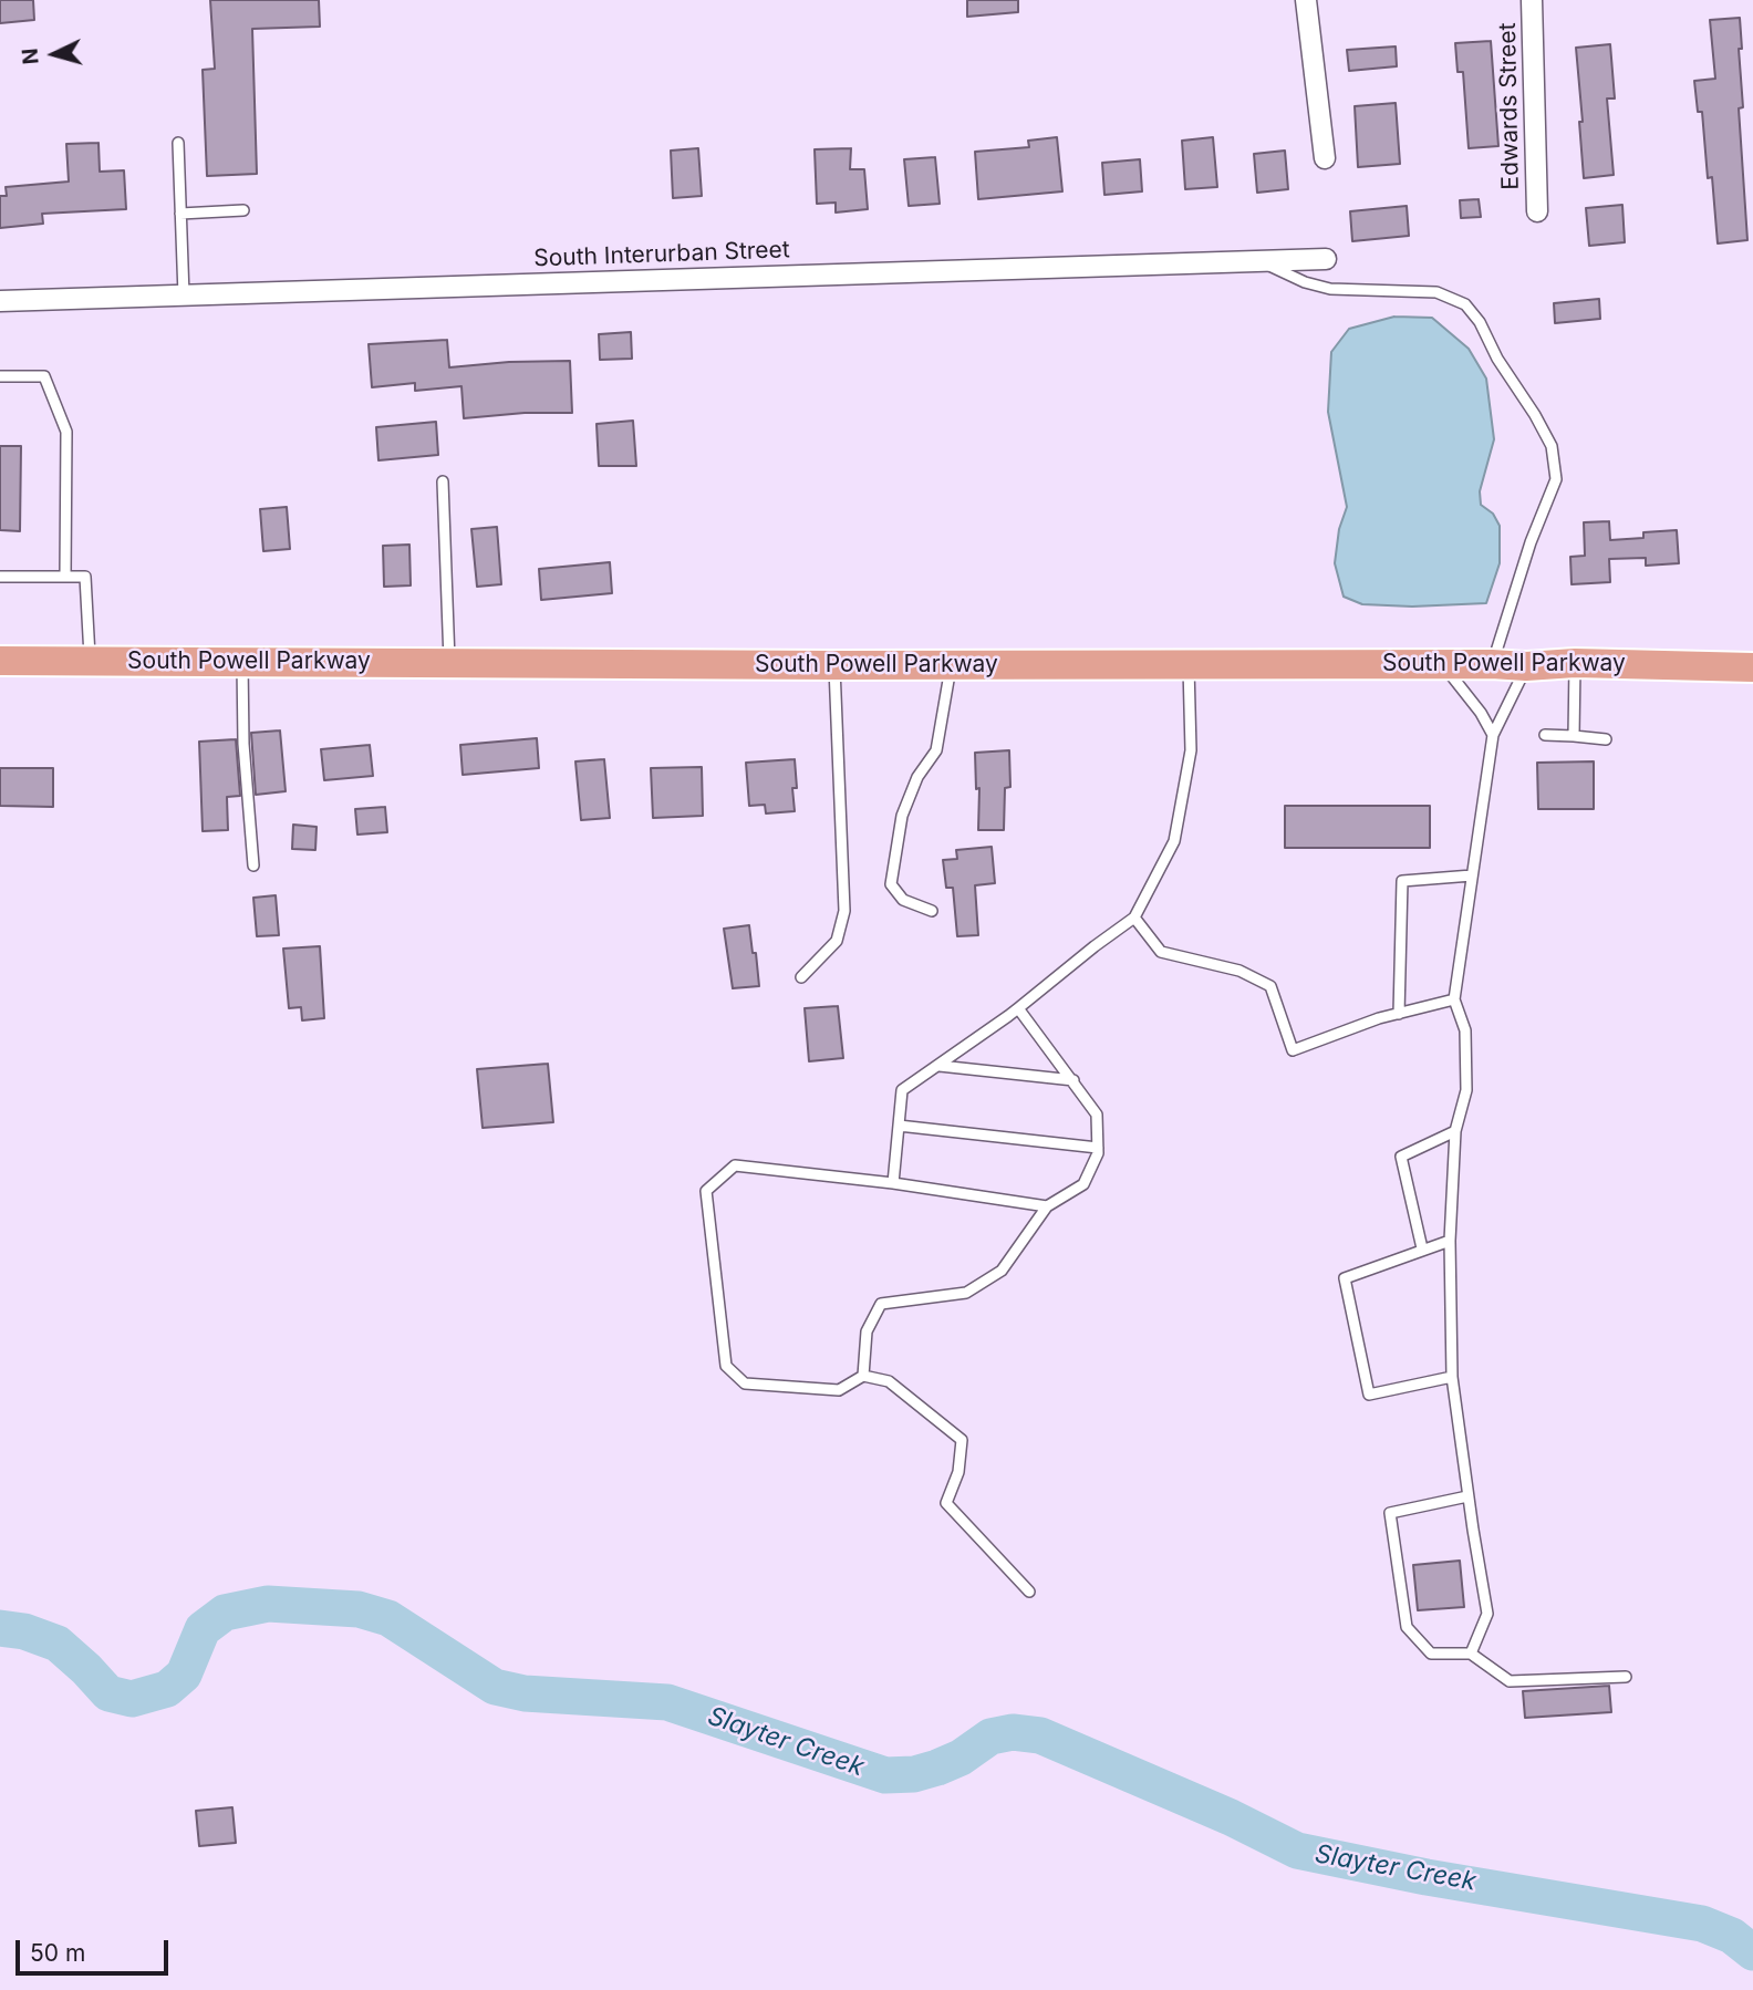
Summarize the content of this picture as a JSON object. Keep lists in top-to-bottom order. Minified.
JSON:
{"streets":{"main road":["South Powell Parkway"],"street":["Edwards Street","South Interurban Street"]},"water":["Slayter Creek"],"scale_bar":"50 m","north":"left"}
